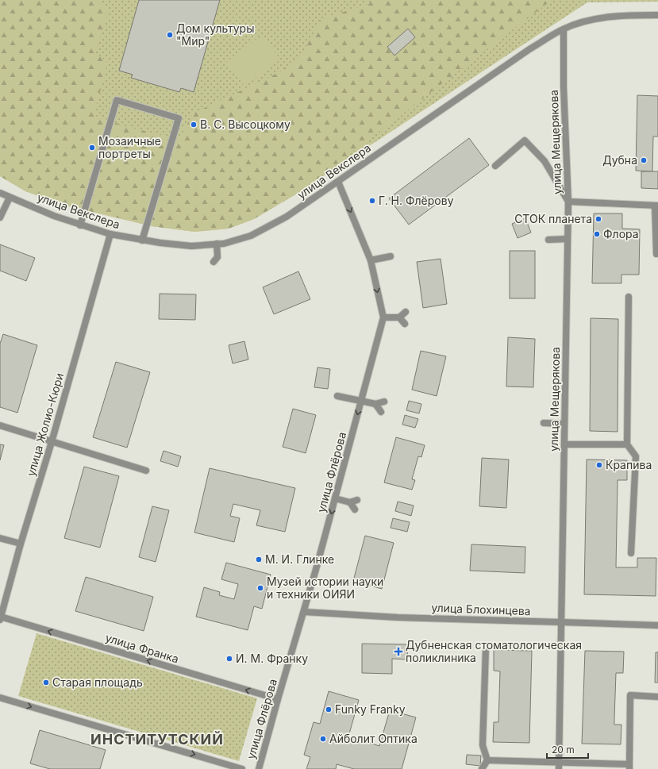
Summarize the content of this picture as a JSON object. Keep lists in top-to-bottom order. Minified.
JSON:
{"streets":{"street":["улица Мещерякова","улица Векслера","улица Жолио-Кюри","улица Флёрова","улица Блохинцева","улица Франка"]},"crossings":[["улица Мещерякова","улица Векслера"],["улица Мещерякова","улица Блохинцева"],["улица Векслера","улица Жолио-Кюри"],["улица Векслера","улица Флёрова"],["улица Жолио-Кюри","улица Франка"],["улица Флёрова","улица Блохинцева"],["улица Флёрова","улица Франка"]],"one_way":["улица Флёрова","улица Франка"],"districts":["ИНСТИТУТСКИЙ"],"places":{"other":["Дом культуры \"Мир\"","В. С. Высоцкому","Мозаичные портреты","Дубна","Г. Н. Флёрову","СТОК планета","Флора","Крапива","М. И. Глинке","Музей истории науки и техники ОИЯИ","И. М. Франку","Старая площадь","Funky Franky","Айболит Оптика"],"health":["Дубненская стоматологическая поликлиника"]},"scale_bar":"20 m"}
